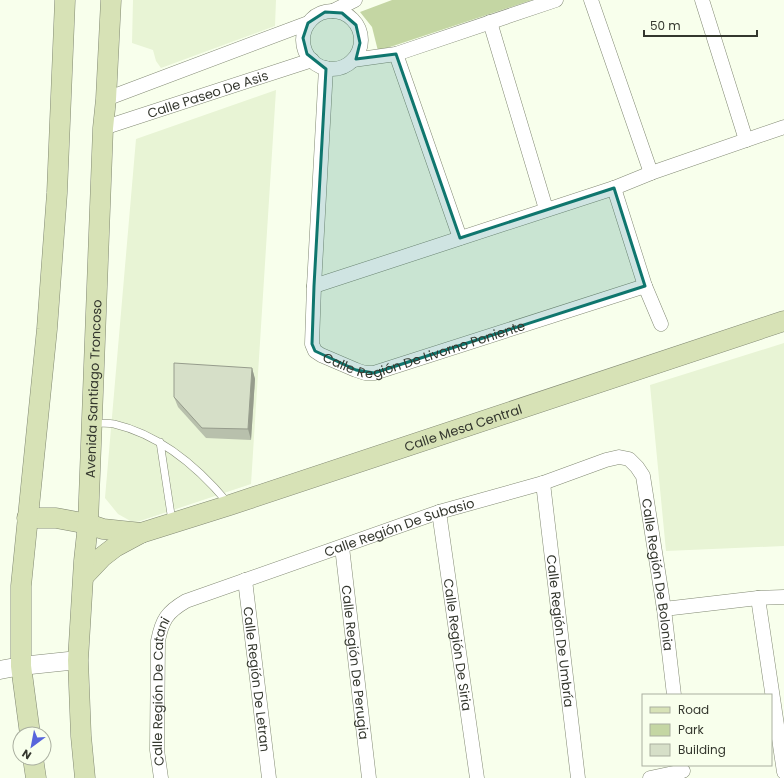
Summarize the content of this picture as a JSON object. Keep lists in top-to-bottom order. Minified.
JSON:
{"streets":{"main road":["Avenida Santiago Troncoso","Calle Mesa Central"],"street":["Calle Paseo De Asis","Calle Región De Livorno Poniente","Calle Región De Subasio","Calle Región De Bolonia","Calle Región De Umbría","Calle Región De Siria","Calle Región De Perugia","Calle Región De Letran","Calle Región De Catani"]},"crossings":[["Calle Paseo De Asis","Calle Región De Livorno Poniente"],["Calle Paseo De Asis","Avenida Santiago Troncoso"],["Calle Región De Subasio","Calle Región De Bolonia"],["Calle Región De Subasio","Calle Región De Umbría"],["Calle Región De Subasio","Calle Región De Siria"],["Calle Región De Subasio","Calle Región De Perugia"],["Calle Región De Subasio","Calle Región De Letran"],["Calle Región De Subasio","Calle Región De Catani"]],"legend":["Road","Park","Building"],"scale_bar":"50 m","north":"bottom left"}
